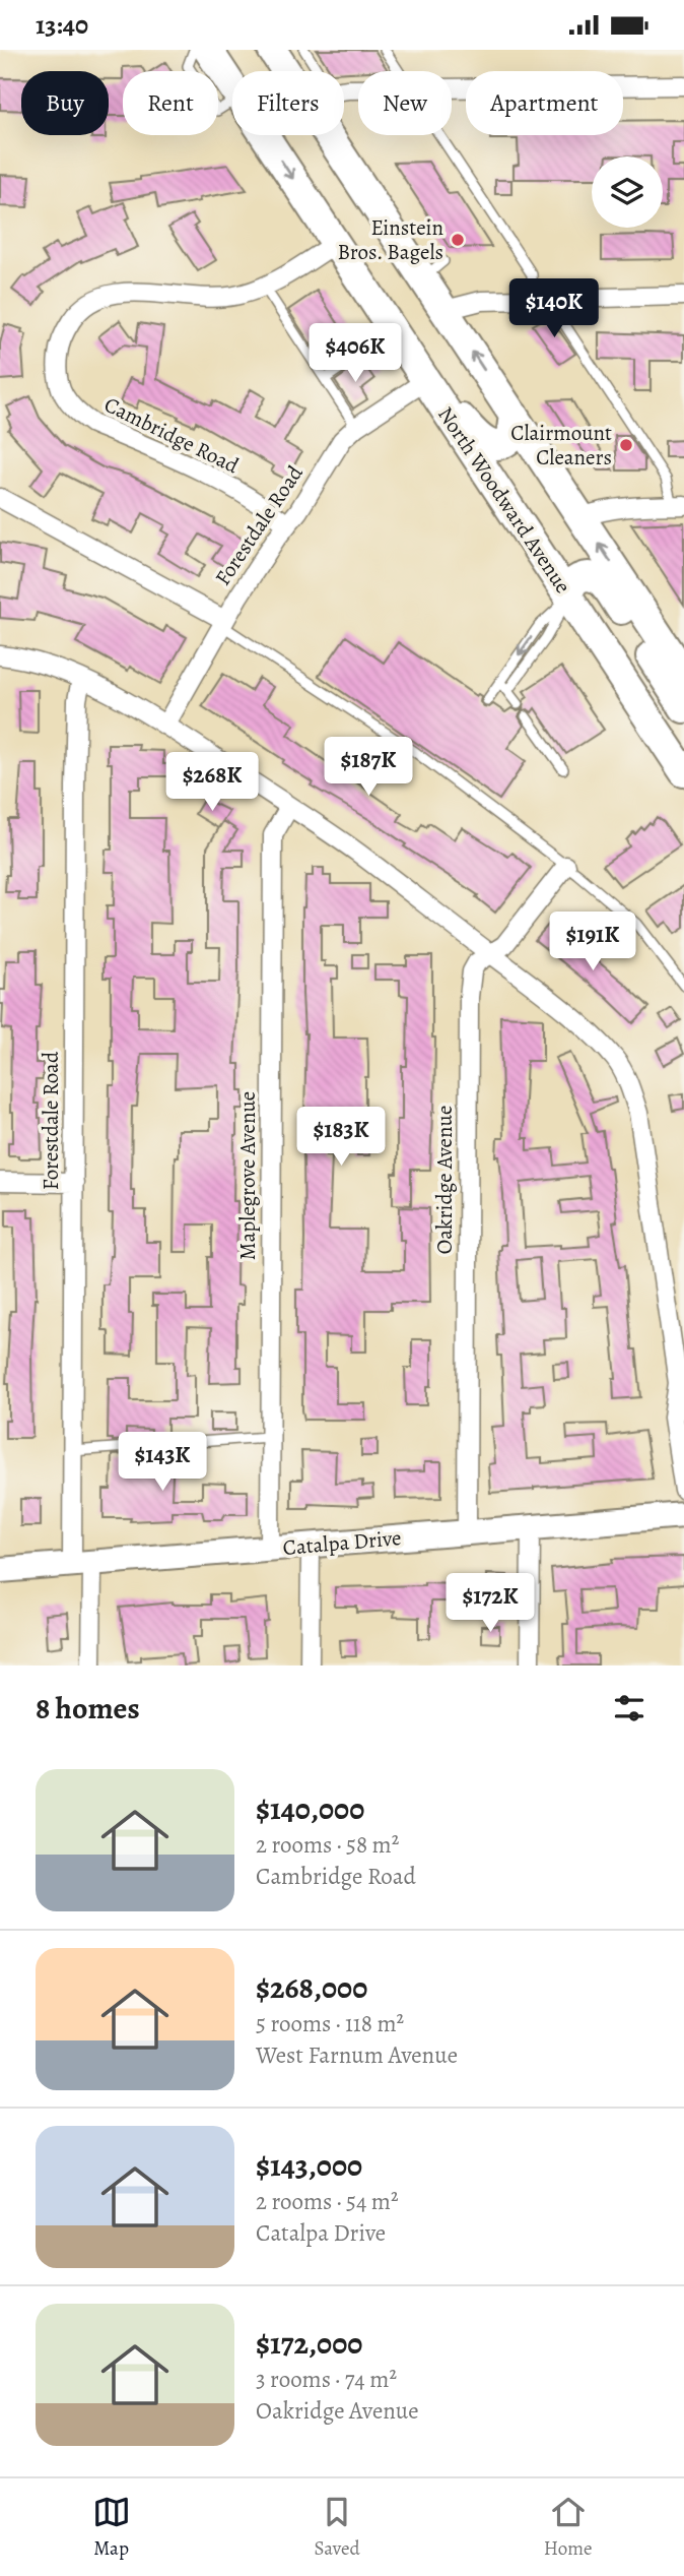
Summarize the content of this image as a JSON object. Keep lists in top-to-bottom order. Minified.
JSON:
{"streets":{"main road":["North Woodward Avenue"],"street":["Cambridge Road","Forestdale Road","Maplegrove Avenue","Oakridge Avenue","Catalpa Drive"]},"crossings":[["Cambridge Road","North Woodward Avenue"],["Cambridge Road","Forestdale Road"],["North Woodward Avenue","Forestdale Road"],["Forestdale Road","Catalpa Drive"],["Maplegrove Avenue","Catalpa Drive"],["Oakridge Avenue","Catalpa Drive"]],"places":["Einstein Bros. Bagels","Clairmount Cleaners"],"page":{"status":"13:40","chip":["Buy","Rent","Filters","New","Apartment"],"price":["$140K","$406K","$187K","$268K","$191K","$183K","$143K","$172K"],"heading":"8 homes","list":[{"name":"$140,000","note":"2 rooms · 58 m² · Cambridge Road"},{"name":"$268,000","note":"5 rooms · 118 m² · West Farnum Avenue"},{"name":"$143,000","note":"2 rooms · 54 m² · Catalpa Drive"},{"name":"$172,000","note":"3 rooms · 74 m² · Oakridge Avenue"}],"tabs":["Map","Saved","Home"]}}
